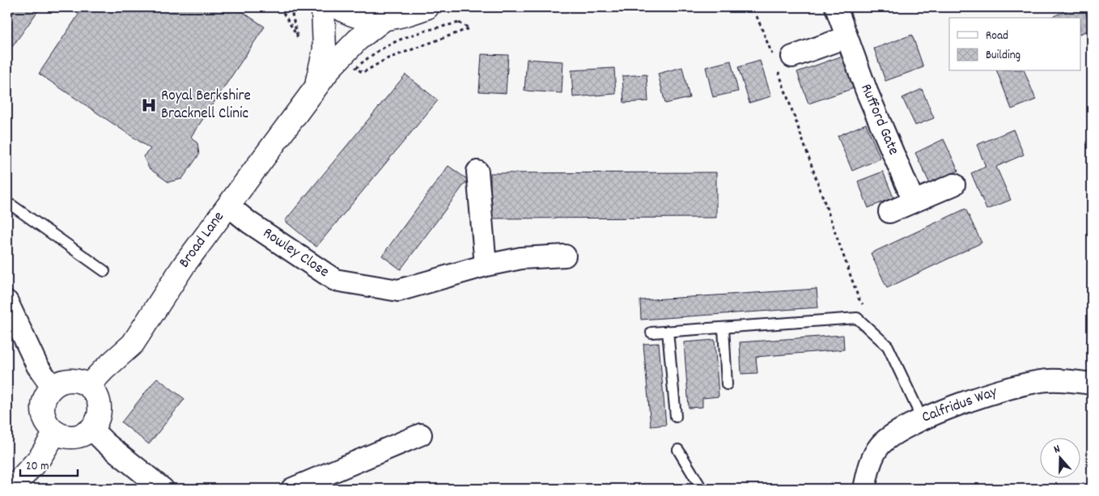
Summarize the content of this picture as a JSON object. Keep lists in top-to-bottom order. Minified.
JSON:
{"streets":{"street":["Rufford Gate","Broad Lane","Rowley Close","Calfridus Way"]},"crossings":[["Broad Lane","Rowley Close"]],"places":{"hospital":["Royal Berkshire Bracknell Clinic"]},"legend":["Road","Building"],"scale_bar":"20 m","north":"top"}
